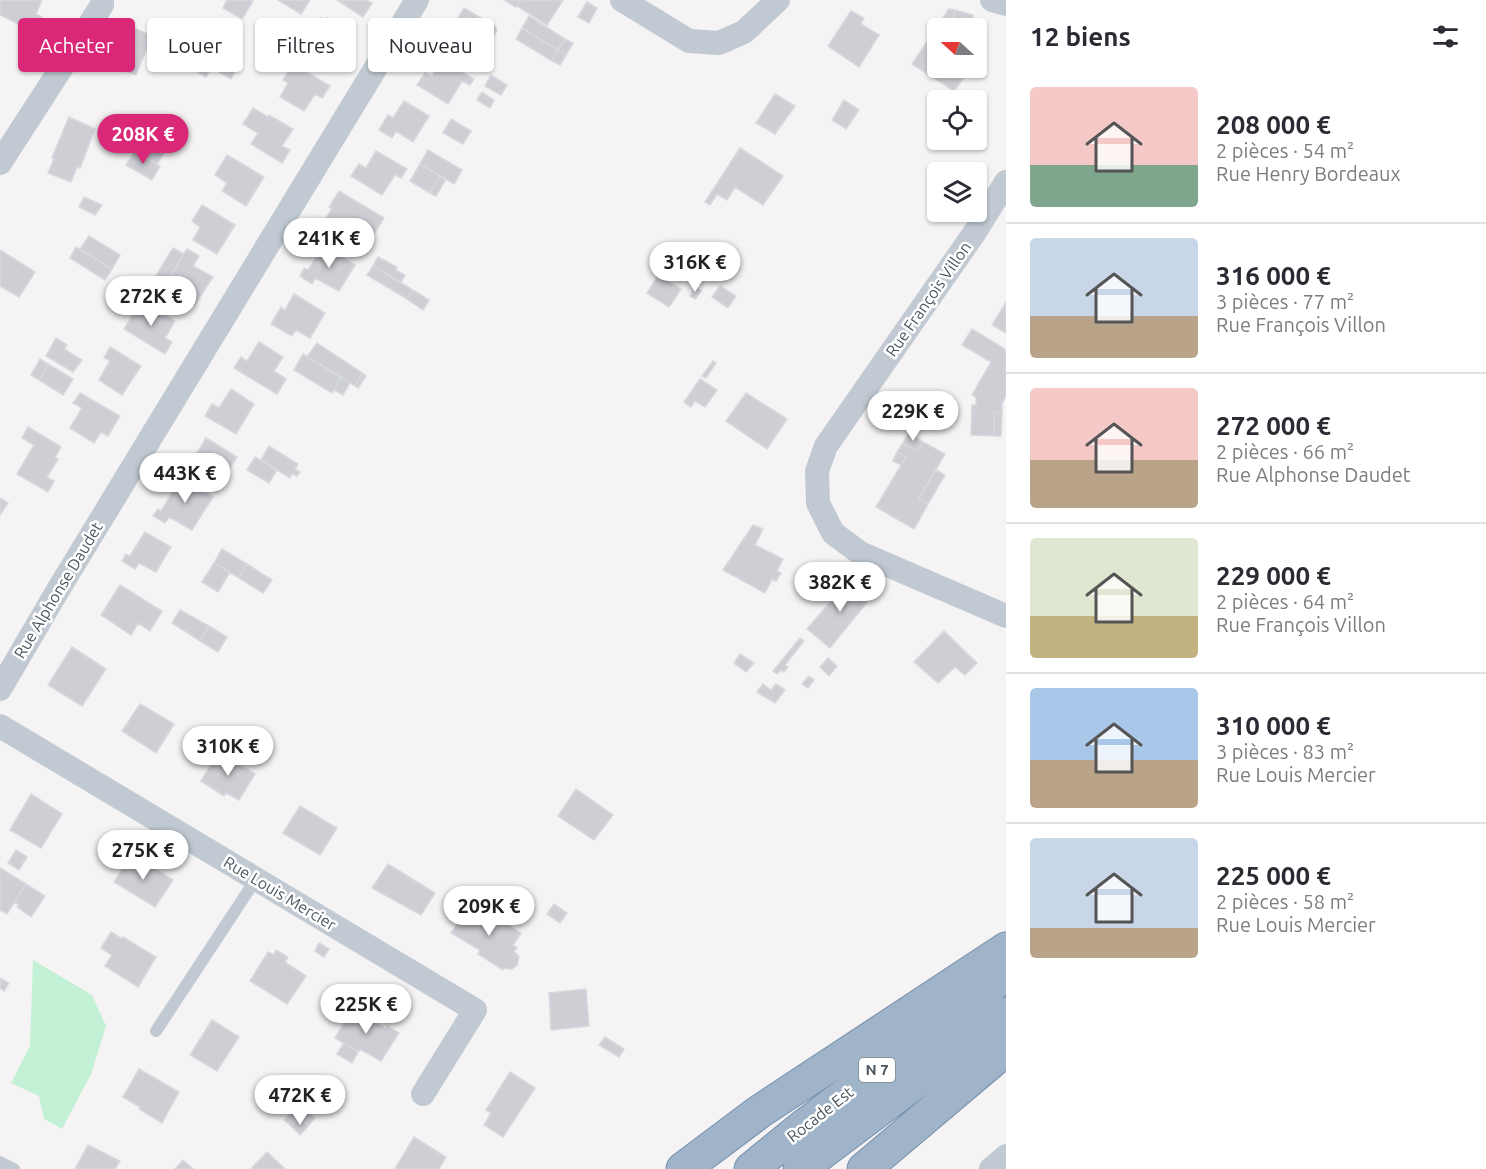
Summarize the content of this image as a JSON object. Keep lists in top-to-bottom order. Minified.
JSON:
{"streets":{"highway":["N 7","Rocade Est"],"street":["Rue François Villon","Rue Alphonse Daudet","Rue Louis Mercier"]},"north":"left","page":{"heading":"12 biens","chip":["Acheter","Louer","Filtres","Nouveau"],"list":[{"name":"208 000 €","note":"2 pièces · 54 m² · Rue Henry Bordeaux"},{"name":"316 000 €","note":"3 pièces · 77 m² · Rue François Villon"},{"name":"272 000 €","note":"2 pièces · 66 m² · Rue Alphonse Daudet"},{"name":"229 000 €","note":"2 pièces · 64 m² · Rue François Villon"},{"name":"310 000 €","note":"3 pièces · 83 m² · Rue Louis Mercier"},{"name":"225 000 €","note":"2 pièces · 58 m² · Rue Louis Mercier"}],"price":["208K €","241K €","316K €","272K €","229K €","443K €","382K €","310K €","275K €","209K €","225K €","472K €"]}}
